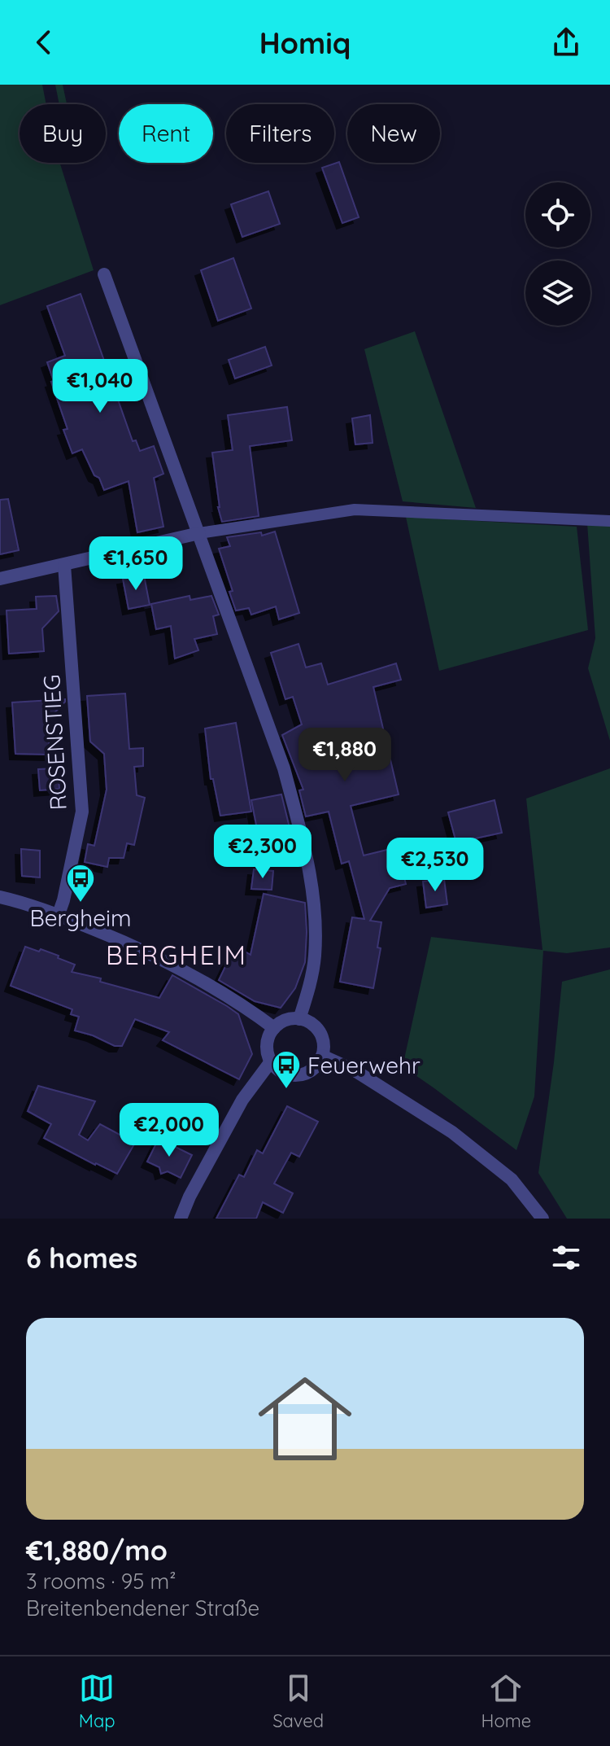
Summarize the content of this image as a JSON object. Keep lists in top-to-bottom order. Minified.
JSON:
{"streets":{"street":["ROSENSTIEG"]},"districts":["BERGHEIM"],"places":{"bus stop":["Bergheim","Feuerwehr"]},"page":{"header":"Homiq","chip":["Buy","Rent","Filters","New"],"price":["€1,040","€1,650","€1,880","€2,300","€2,530","€2,000"],"heading":"6 homes","list":[{"name":"€1,880/mo","note":"3 rooms · 95 m² · Breitenbendener Straße"}],"tabs":["Map","Saved","Home"]}}
